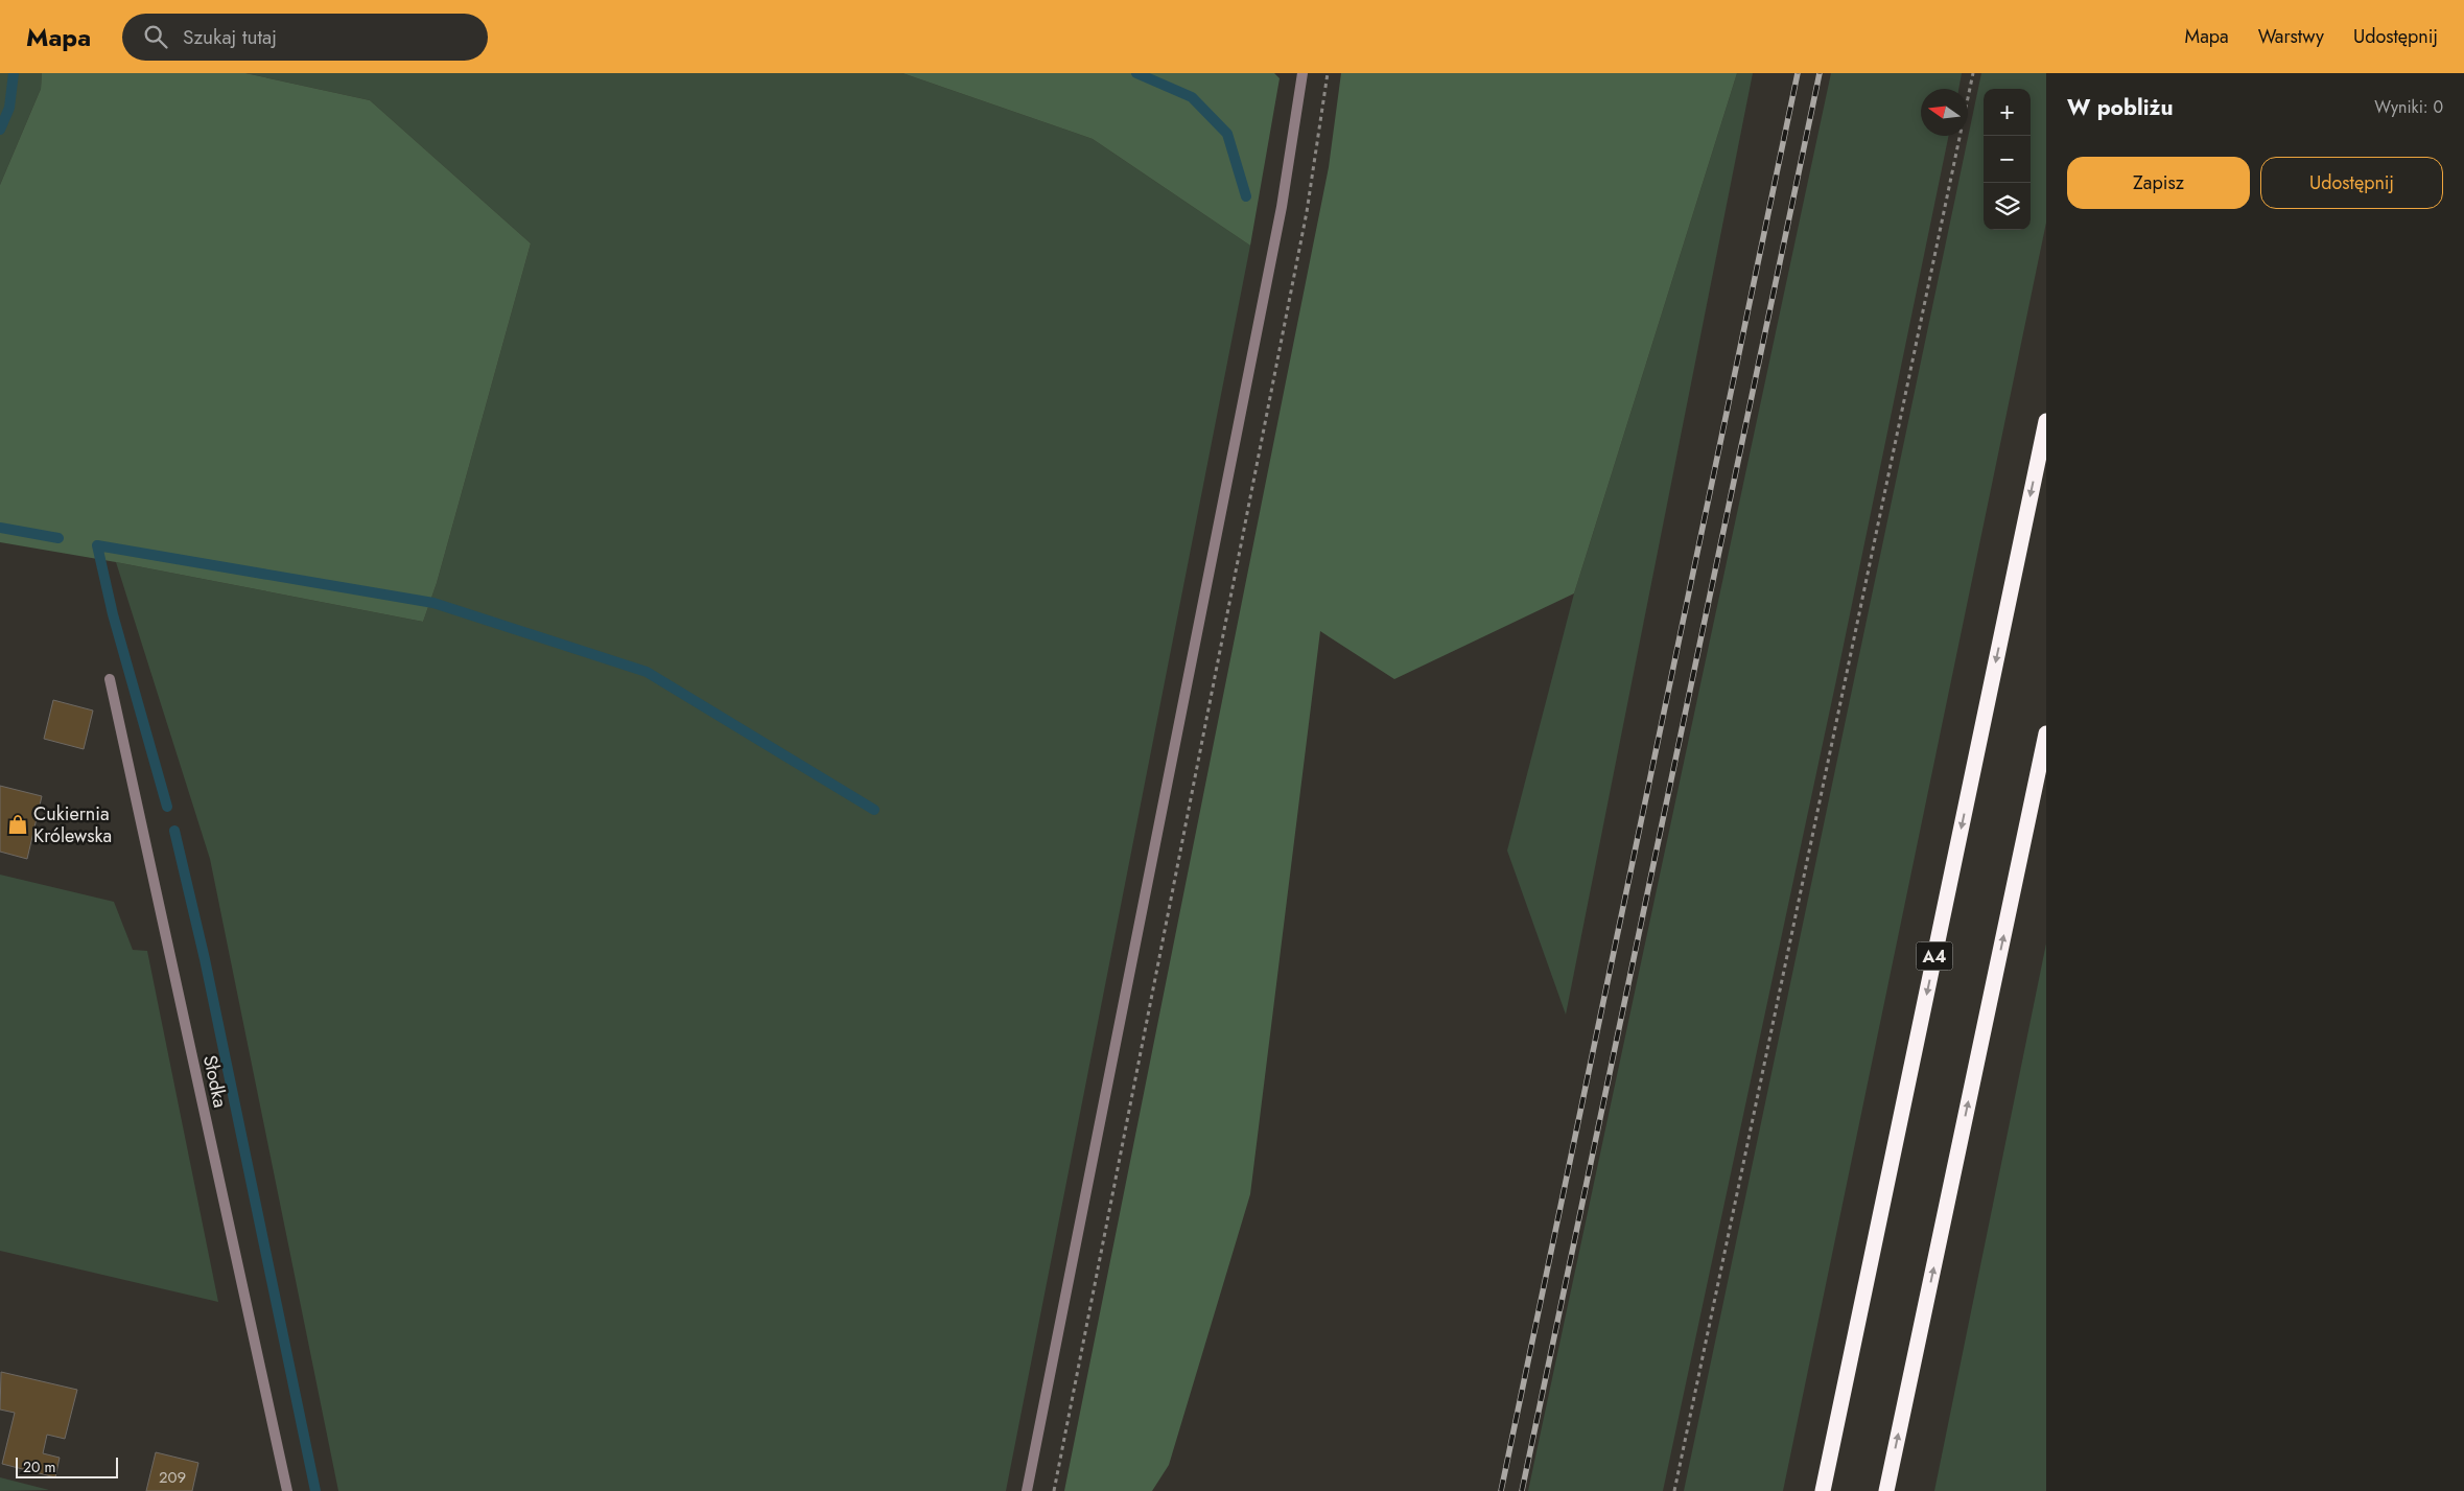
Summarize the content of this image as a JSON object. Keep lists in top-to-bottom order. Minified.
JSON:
{"streets":{"highway":["A4"],"street":["Słodka"]},"places":{"shop":["Cukiernia Królewska"]},"house_numbers":["209"],"scale_bar":"20 m","north":"left","page":{"header":"Mapa","search":"Szukaj tutaj","nav":["Mapa","Warstwy","Udostępnij"],"heading":["W pobliżu","Wyniki: 0"],"map_buttons":["+","−"],"buttons":["Zapisz","Udostępnij"],"scale":"20 m"}}
